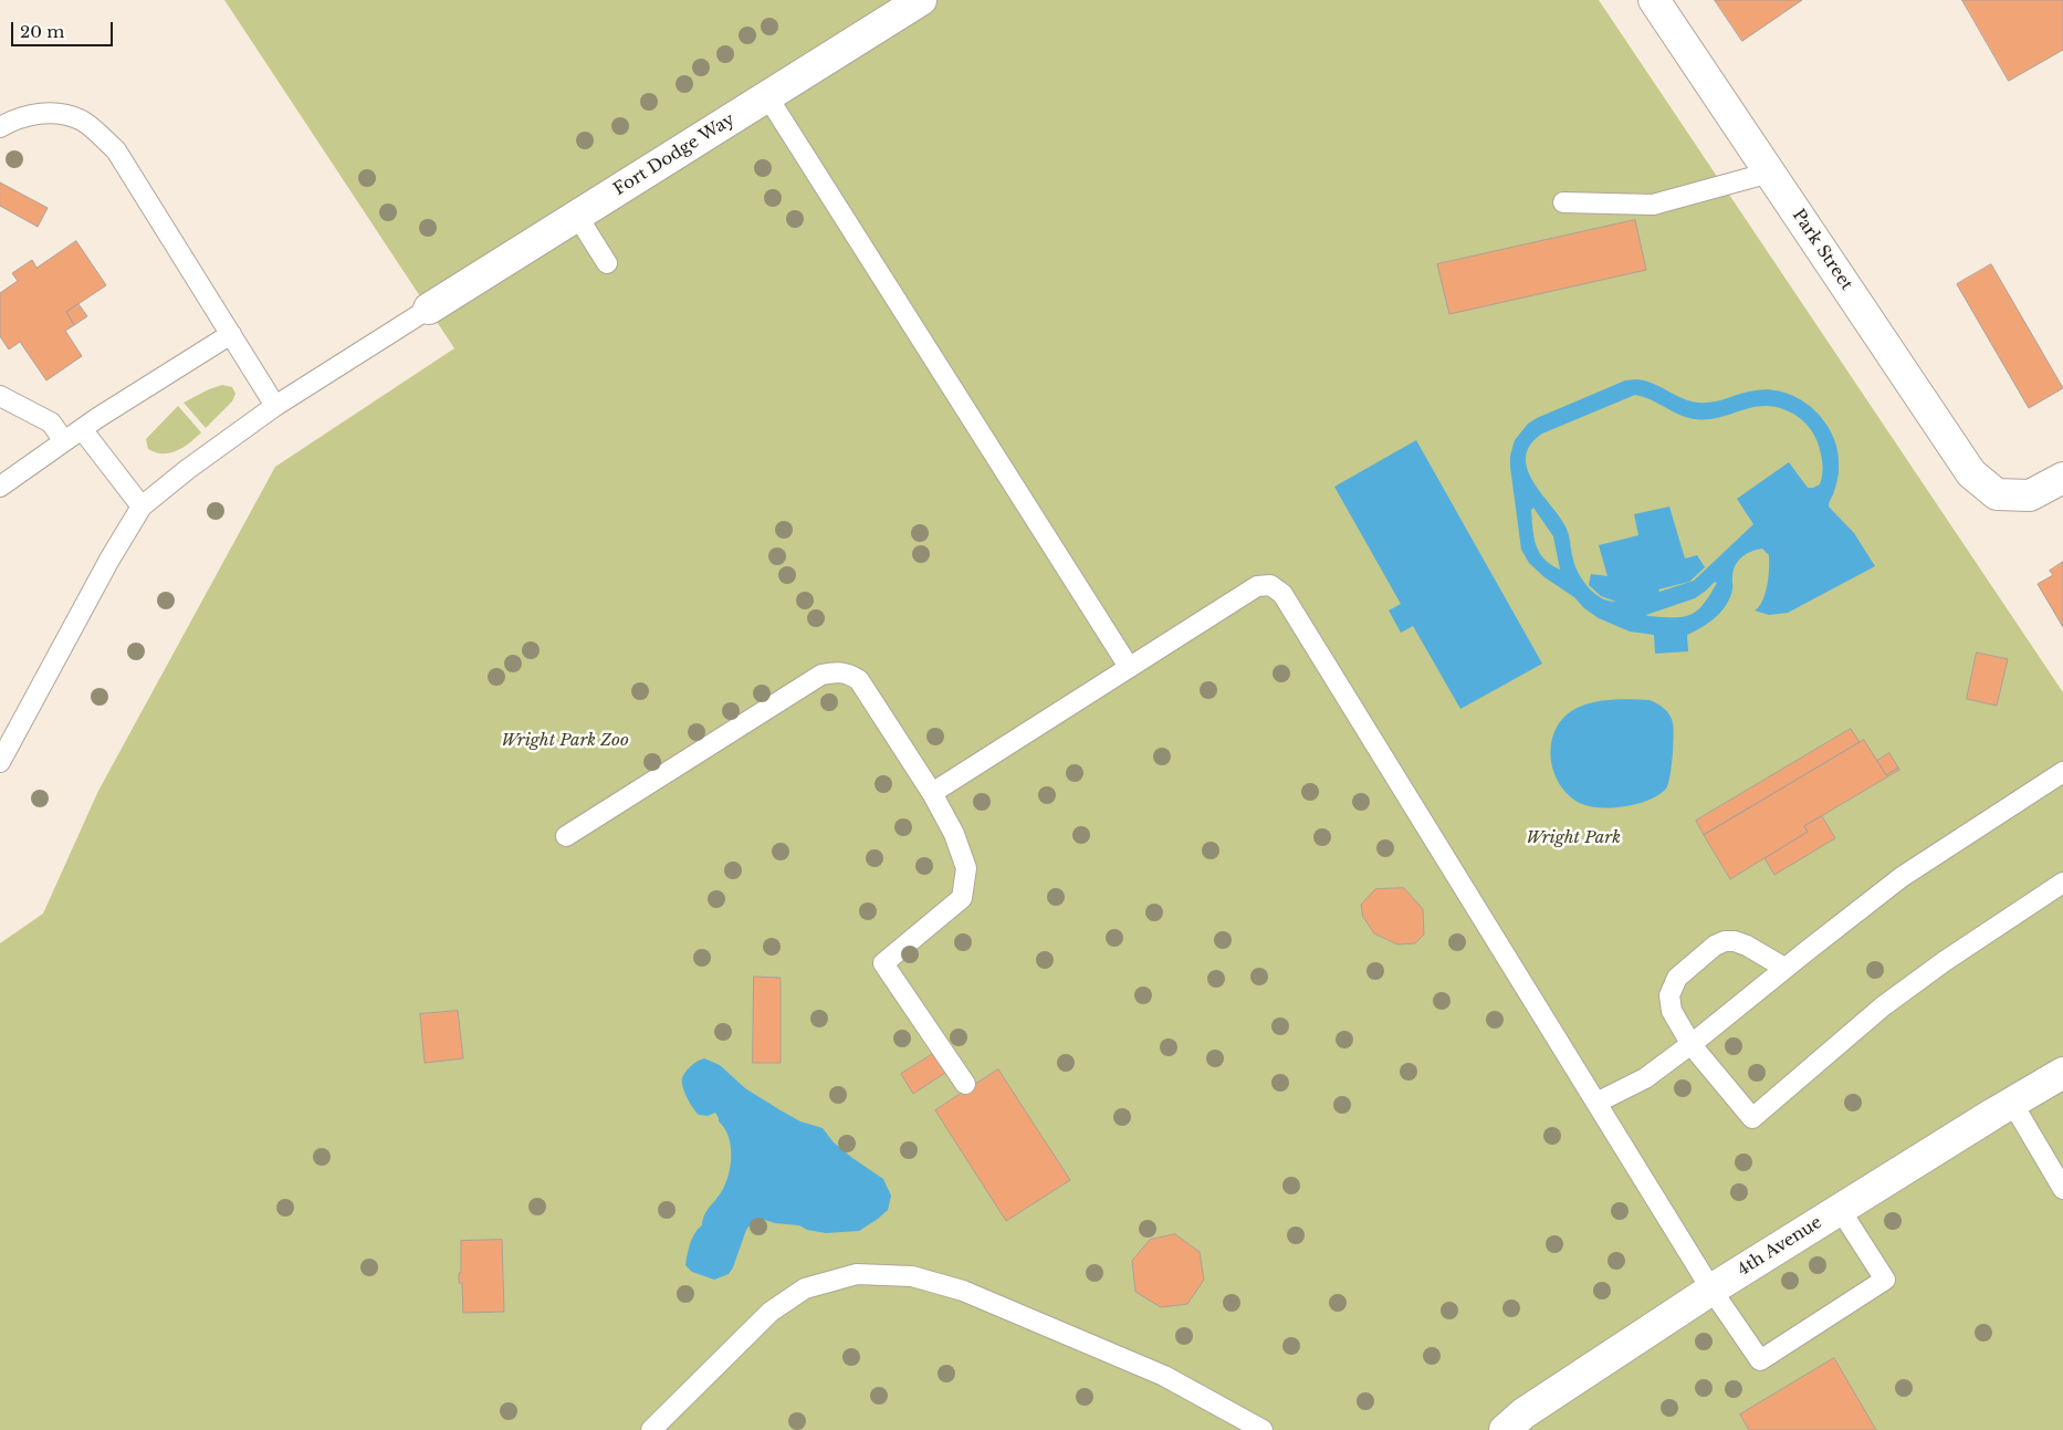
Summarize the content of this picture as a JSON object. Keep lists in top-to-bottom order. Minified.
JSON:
{"streets":{"street":["Fort Dodge Way","Park Street","4th Avenue"]},"parks":["Wright Park Zoo","Wright Park"],"scale_bar":"20 m"}
